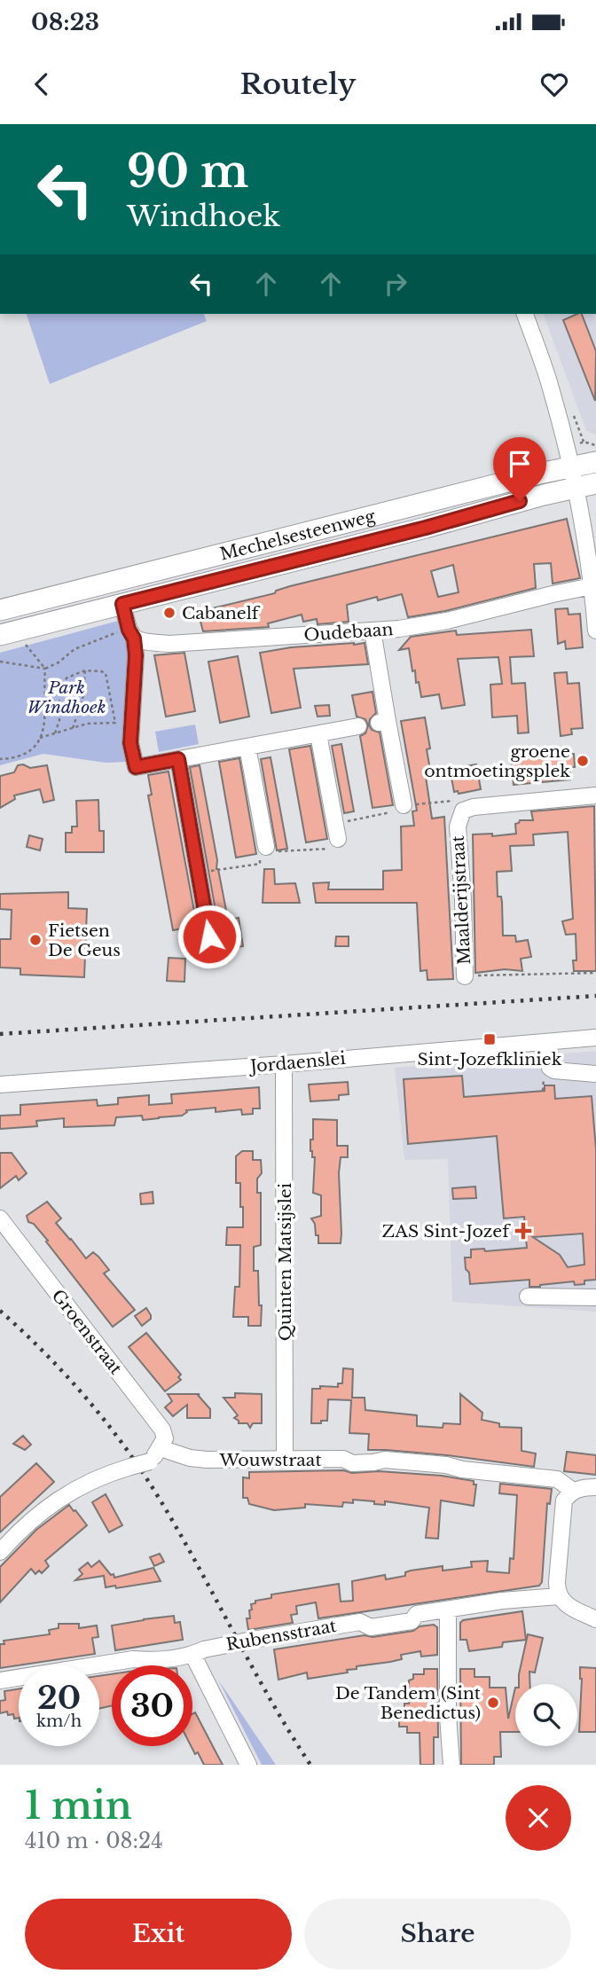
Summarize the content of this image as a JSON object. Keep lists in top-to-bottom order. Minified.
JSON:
{"streets":{"main road":["Mechelsesteenweg"],"street":["Oudebaan","Maalderijstraat","Jordaenslei","Quinten Matsijslei","Groenstraat","Wouwstraat","Rubensstraat"]},"crossings":[["Jordaenslei","Quinten Matsijslei"],["Quinten Matsijslei","Wouwstraat"],["Groenstraat","Wouwstraat"]],"parks":["Park Windhoek"],"places":{"other":["Cabanelf","groene ontmoetingsplek","Fietsen De Geus","De Tandem (Sint Benedictus)"],"transit":["Sint-Jozefkliniek"],"health":["ZAS Sint-Jozef"]},"page":{"status":"08:23","header":"Routely","turn":["90 m","Windhoek"],"speed":"20 km/h","limit":"30","heading":["1 min","410 m · 08:24"],"buttons":["Exit","Share"]}}
